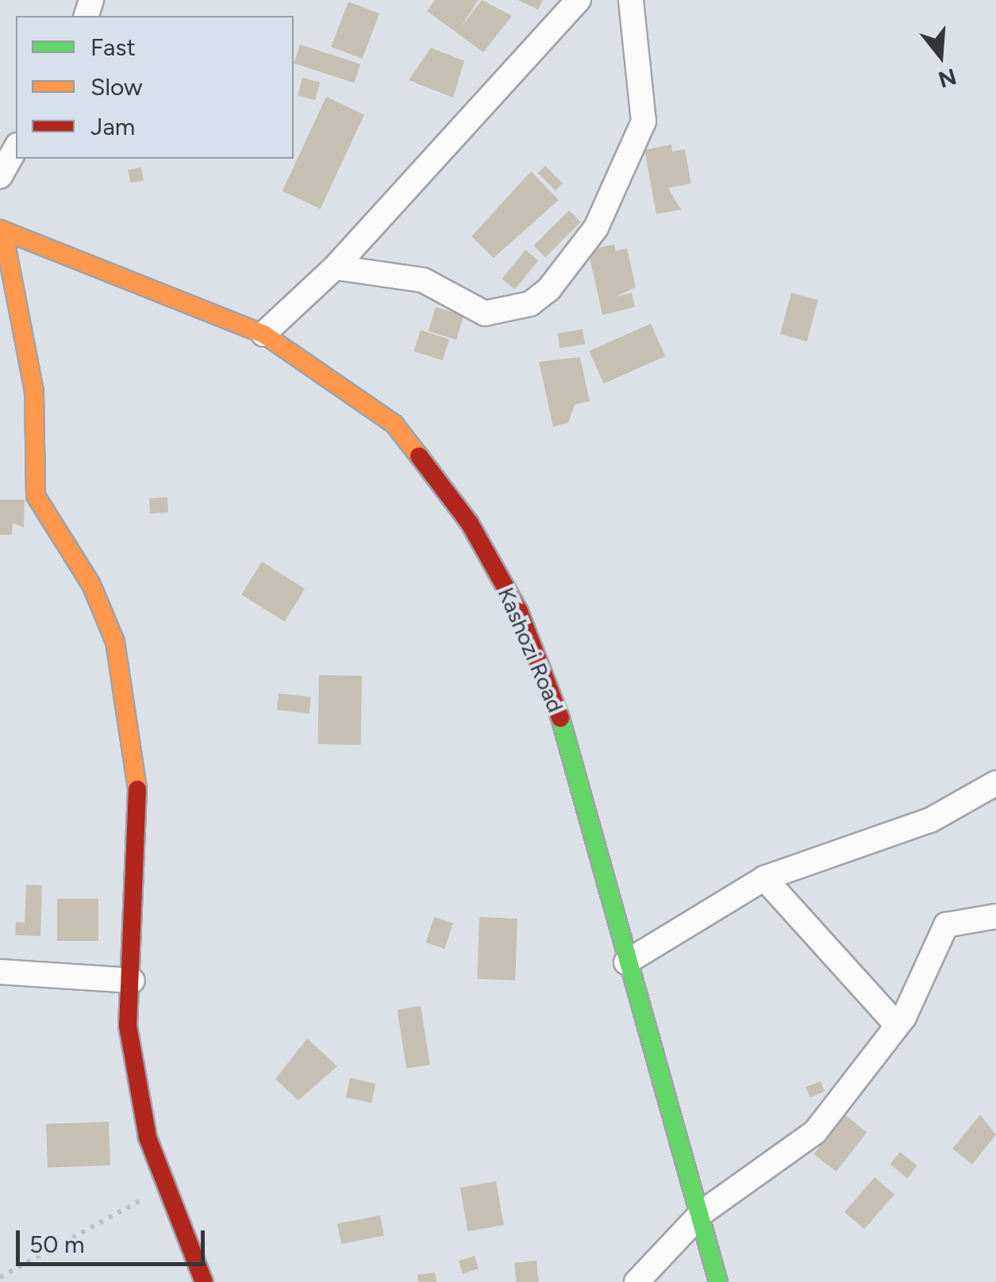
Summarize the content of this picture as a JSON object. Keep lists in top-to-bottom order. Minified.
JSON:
{"streets":{"main road":["Kashozi Road"]},"legend":["Fast","Slow","Jam"],"scale_bar":"50 m","north":"bottom"}
